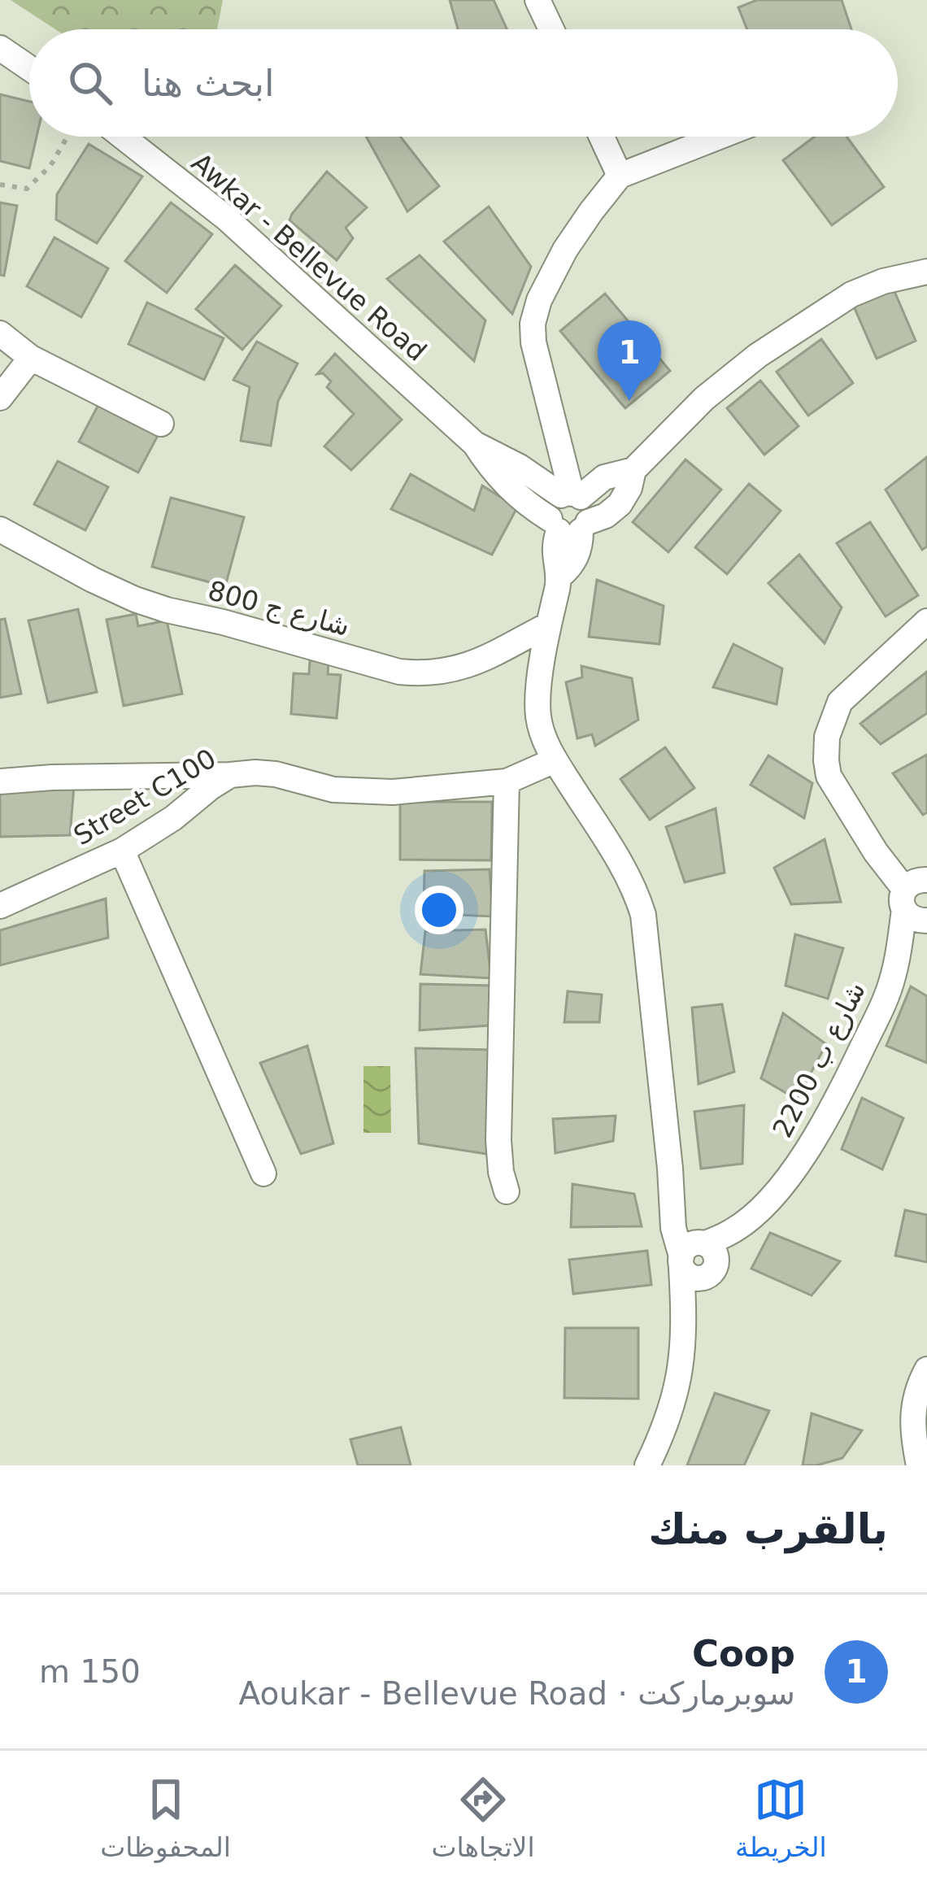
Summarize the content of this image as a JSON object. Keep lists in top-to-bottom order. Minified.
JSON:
{"streets":{"street":["Awkar - Bellevue Road","شارع ج 800","Street C100","شارع ب 2200"]},"page":{"search":"ابحث هنا","pins":"1","heading":"بالقرب منك","list":[{"mark":"1","name":"Coop","note":"سوبرماركت · Aoukar - Bellevue Road","value":"150 m"}],"nav":["الخريطة","الاتجاهات","المحفوظات"]}}
